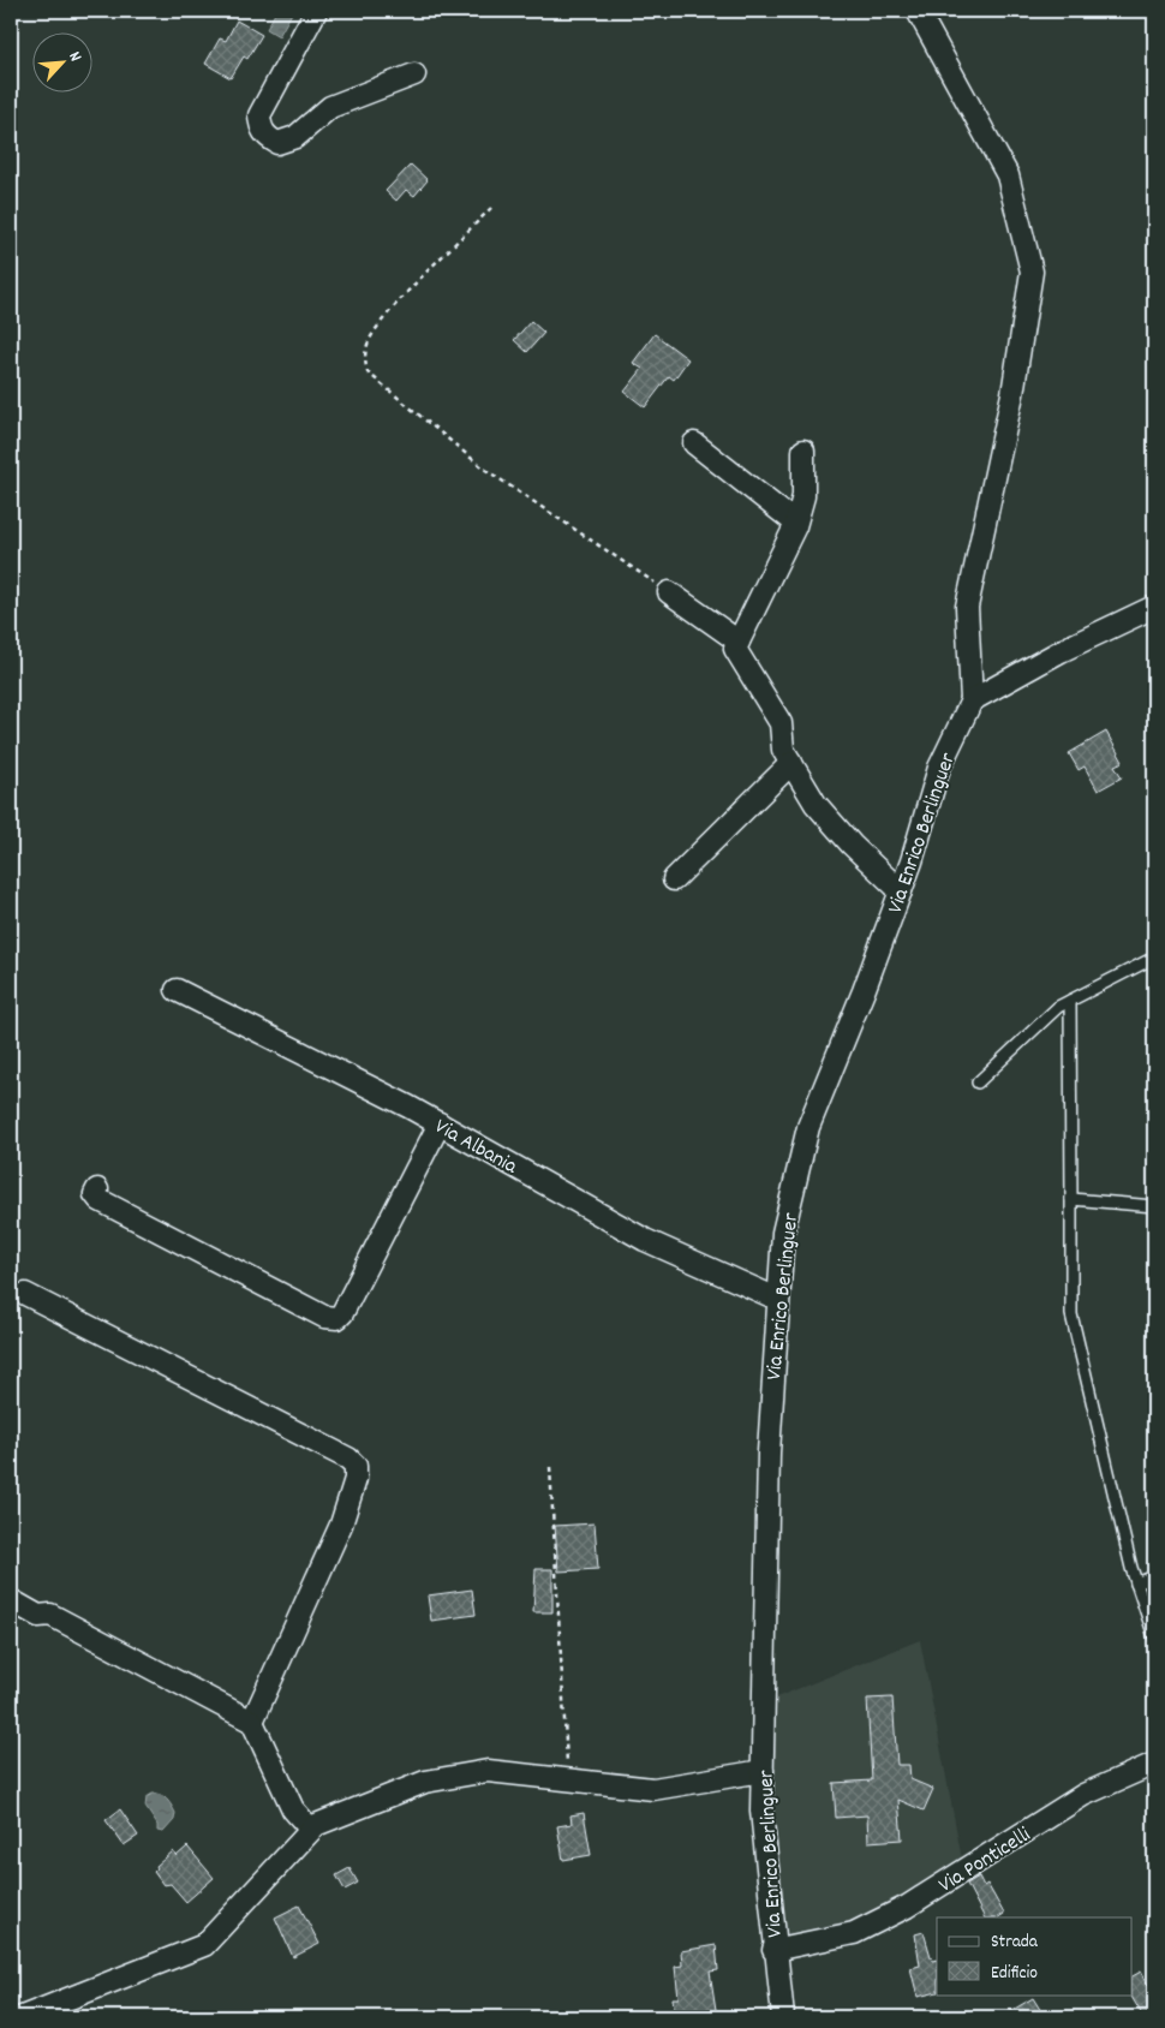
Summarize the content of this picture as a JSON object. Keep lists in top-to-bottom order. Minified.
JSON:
{"streets":{"street":["Via Enrico Berlinguer","Via Albania","Via Ponticelli"]},"crossings":[["Via Enrico Berlinguer","Via Albania"],["Via Enrico Berlinguer","Via Ponticelli"]],"legend":["Strada","Edificio"],"north":"top right"}
